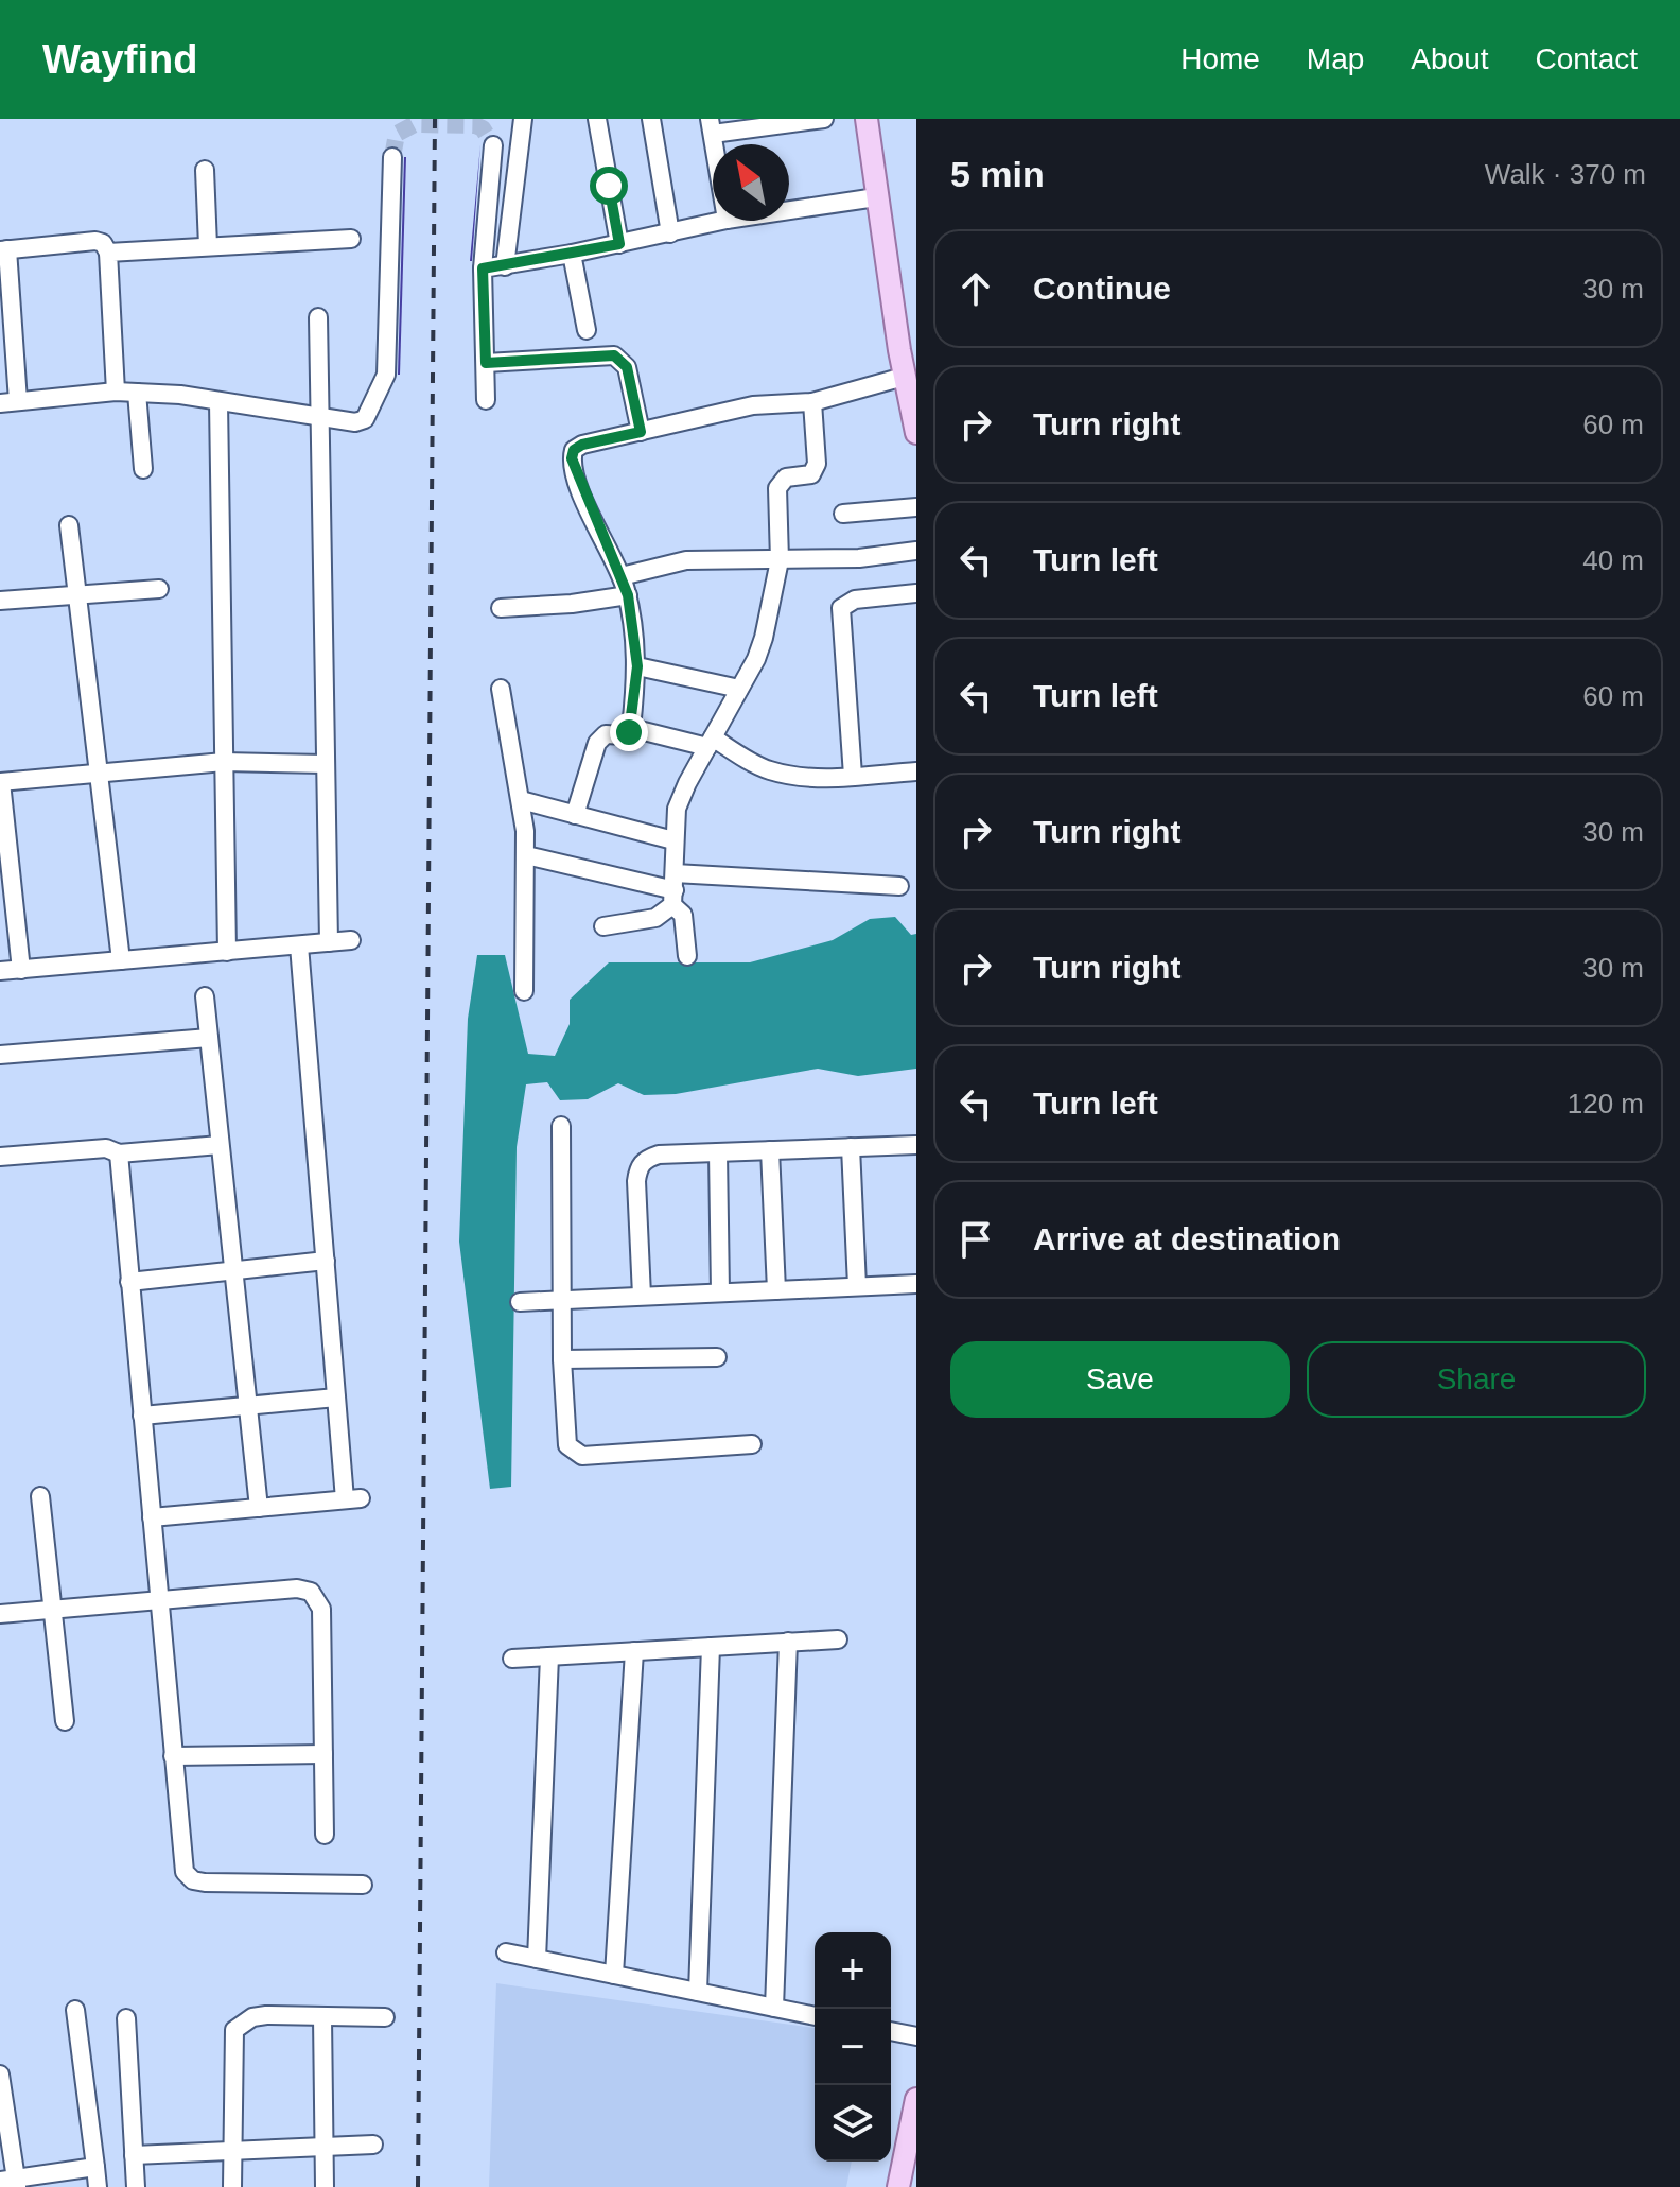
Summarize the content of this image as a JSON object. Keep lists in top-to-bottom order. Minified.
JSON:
{"north":"top left","page":{"header":"Wayfind","nav":["Home","Map","About","Contact"],"heading":["5 min","Walk · 370 m"],"list":[["Continue","30 m"],["Turn right","60 m"],["Turn left","40 m"],["Turn left","60 m"],["Turn right","30 m"],["Turn right","30 m"],["Turn left","120 m"],"Arrive at destination"],"buttons":["Save","Share"],"map_buttons":["+","−"]}}
